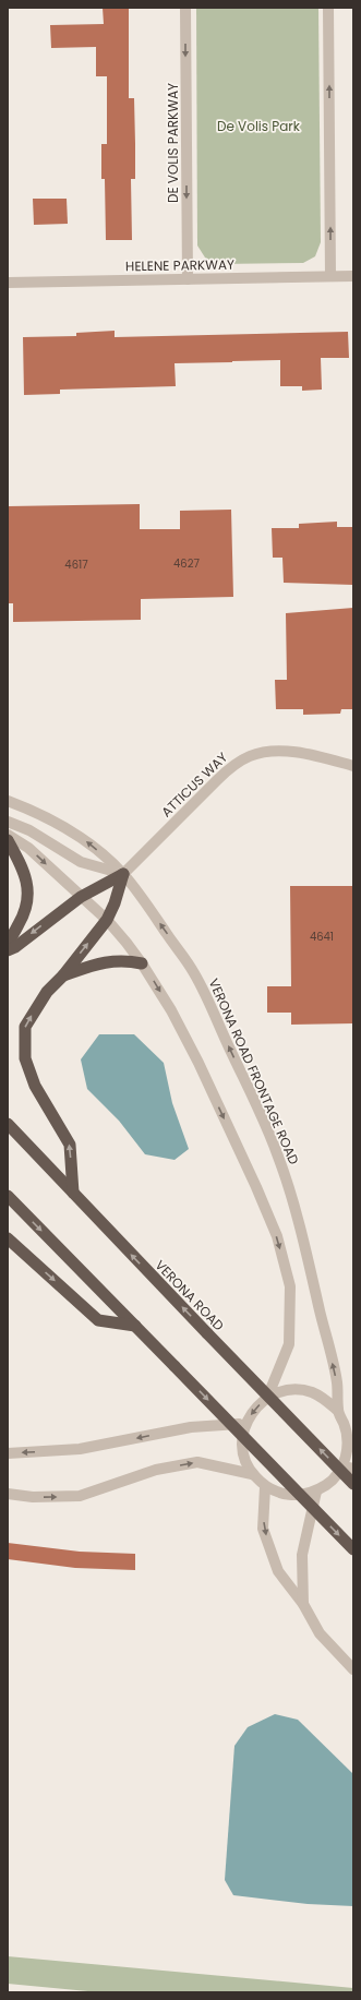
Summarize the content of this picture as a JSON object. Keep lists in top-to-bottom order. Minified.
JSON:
{"streets":{"highway":["VERONA ROAD"],"street":["DE VOLIS PARKWAY","HELENE PARKWAY","ATTICUS WAY","VERONA ROAD FRONTAGE ROAD"]},"crossings":[["DE VOLIS PARKWAY","HELENE PARKWAY"],["ATTICUS WAY","VERONA ROAD FRONTAGE ROAD"]],"one_way":["DE VOLIS PARKWAY"],"parks":["De Volis Park"],"house_numbers":["4627","4617","4641"]}
